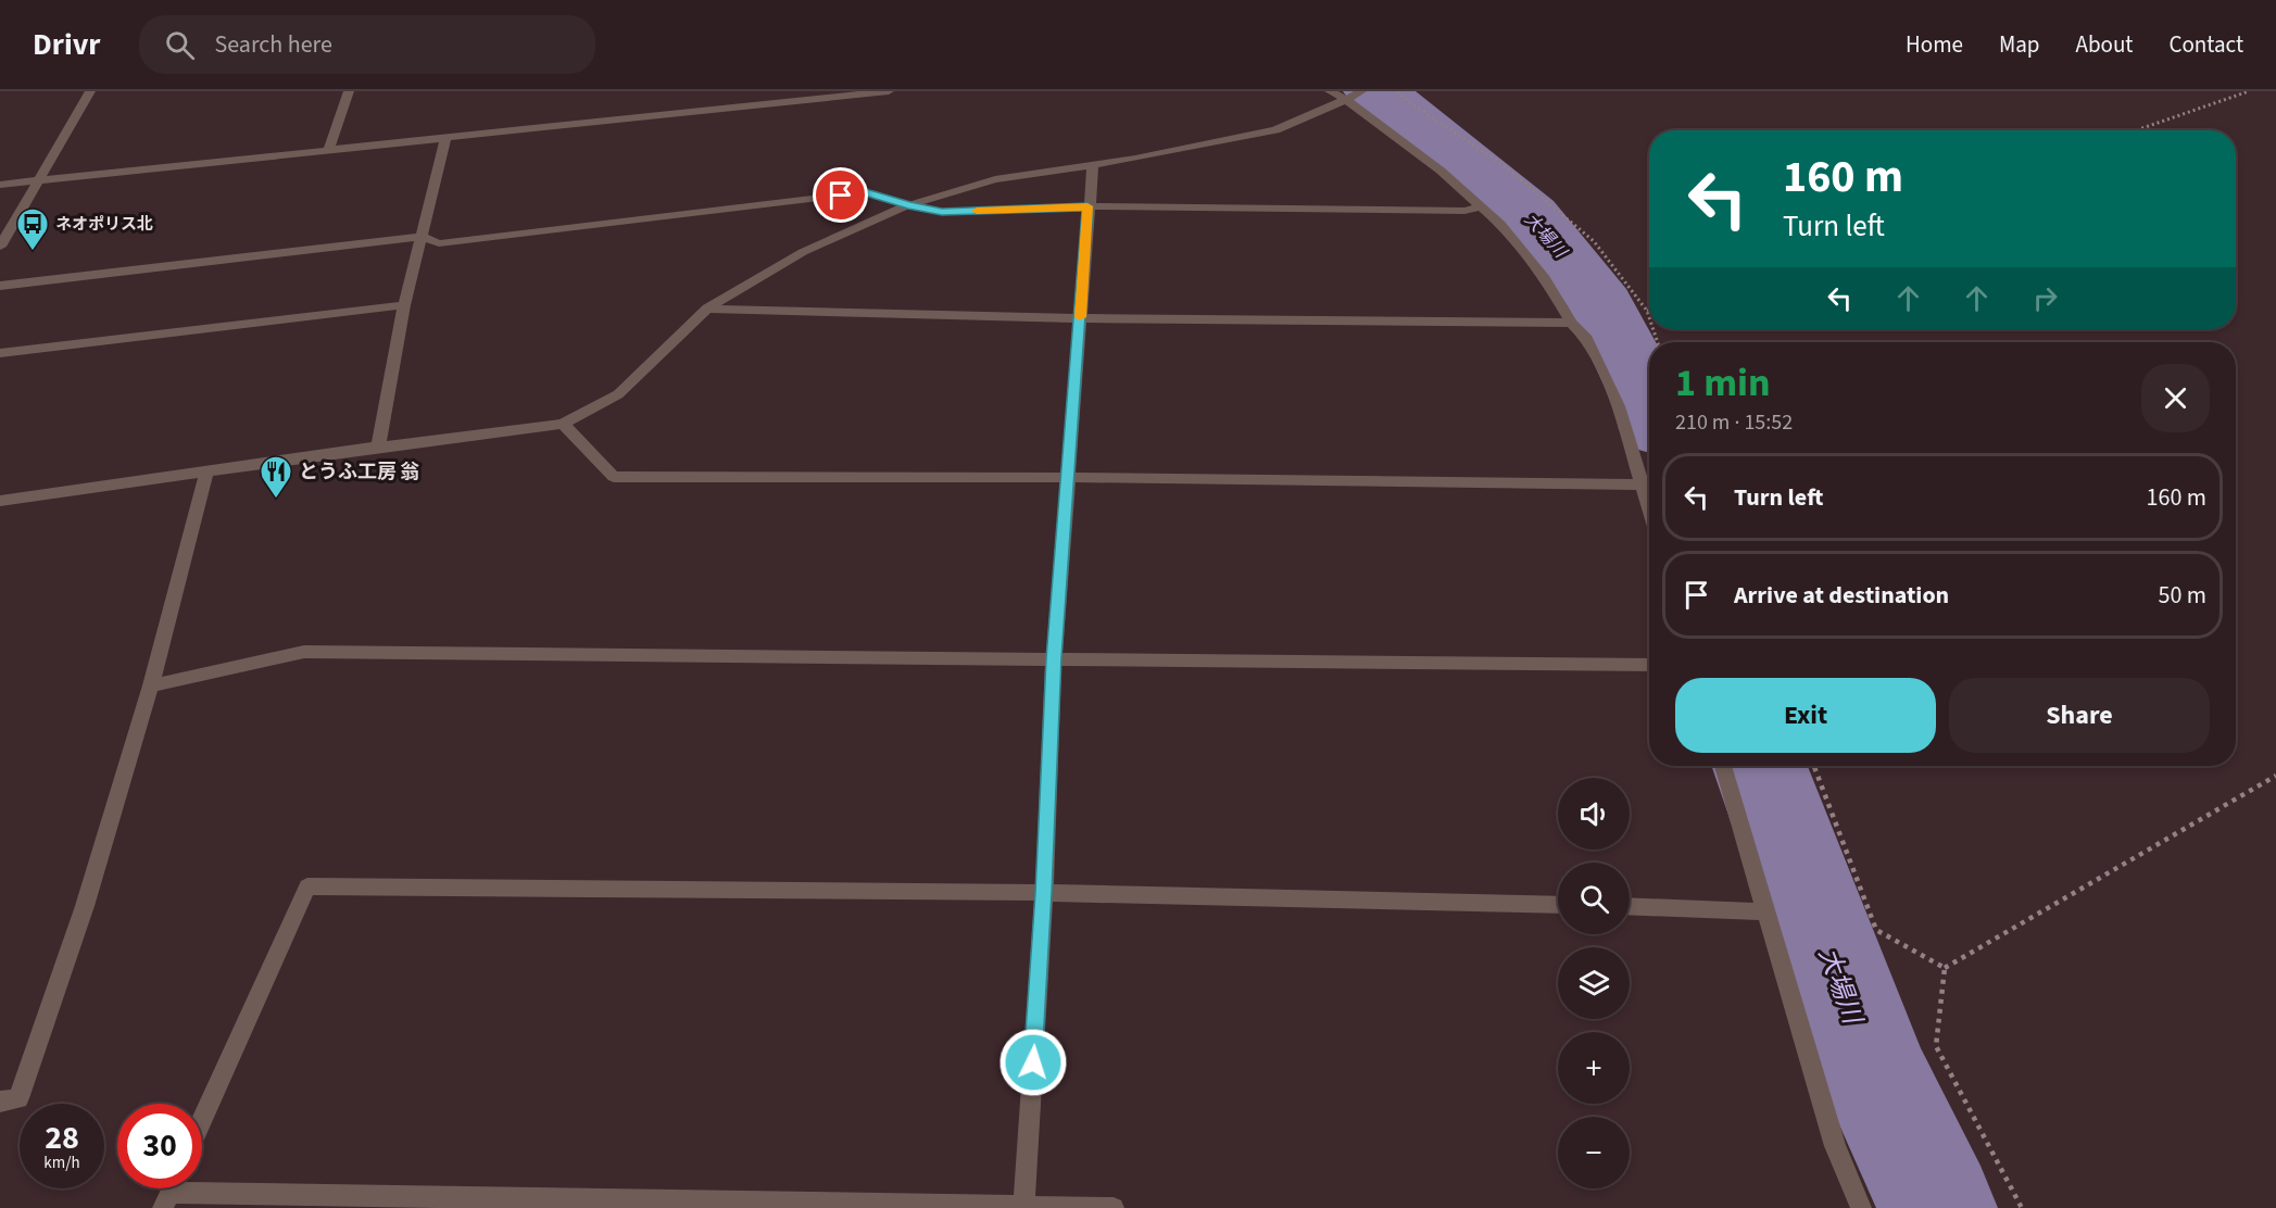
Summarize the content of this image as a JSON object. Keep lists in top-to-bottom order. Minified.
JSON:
{"water":["大場川"],"places":{"bus stop":["ネオポリス北"],"restaurant":["とうふ工房 翁"]},"page":{"header":"Drivr","search":"Search here","nav":["Home","Map","About","Contact"],"turn":["160 m","Turn left"],"heading":["1 min","210 m · 15:52"],"list":[{"name":"Turn left","value":"160 m"},{"name":"Arrive at destination","value":"50 m"}],"buttons":["Exit","Share"],"map_buttons":["+","−"],"speed":"28 km/h","limit":"30"}}
